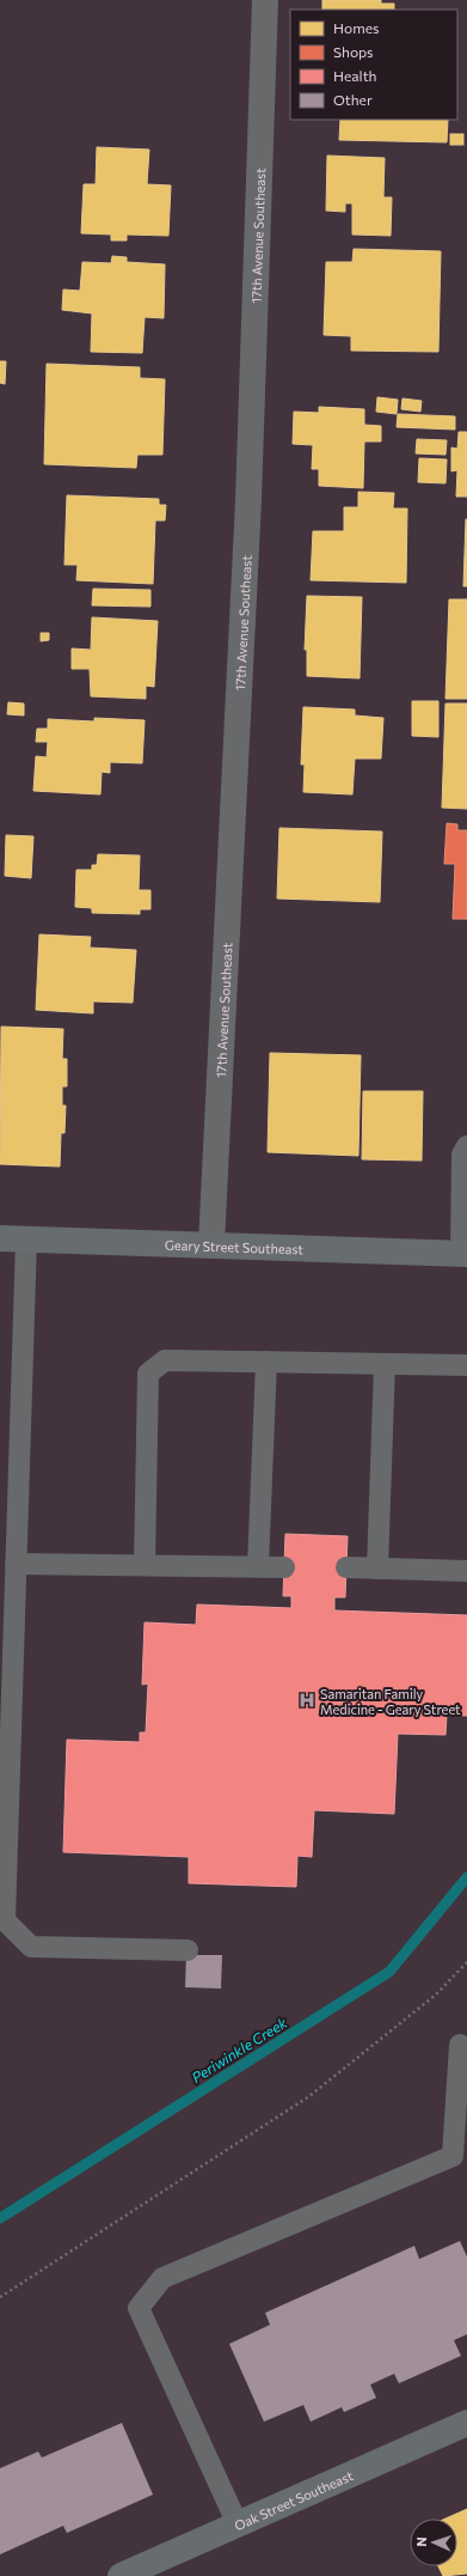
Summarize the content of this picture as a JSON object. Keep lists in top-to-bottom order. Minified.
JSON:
{"streets":{"main road":["Geary Street Southeast","Oak Street Southeast"],"street":["17th Avenue Southeast"]},"crossings":[["17th Avenue Southeast","Geary Street Southeast"]],"water":["Periwinkle Creek"],"places":{"hospital":["Samaritan Family Medicine - Geary Street"]},"legend":["Homes","Shops","Health","Other"],"north":"left"}
